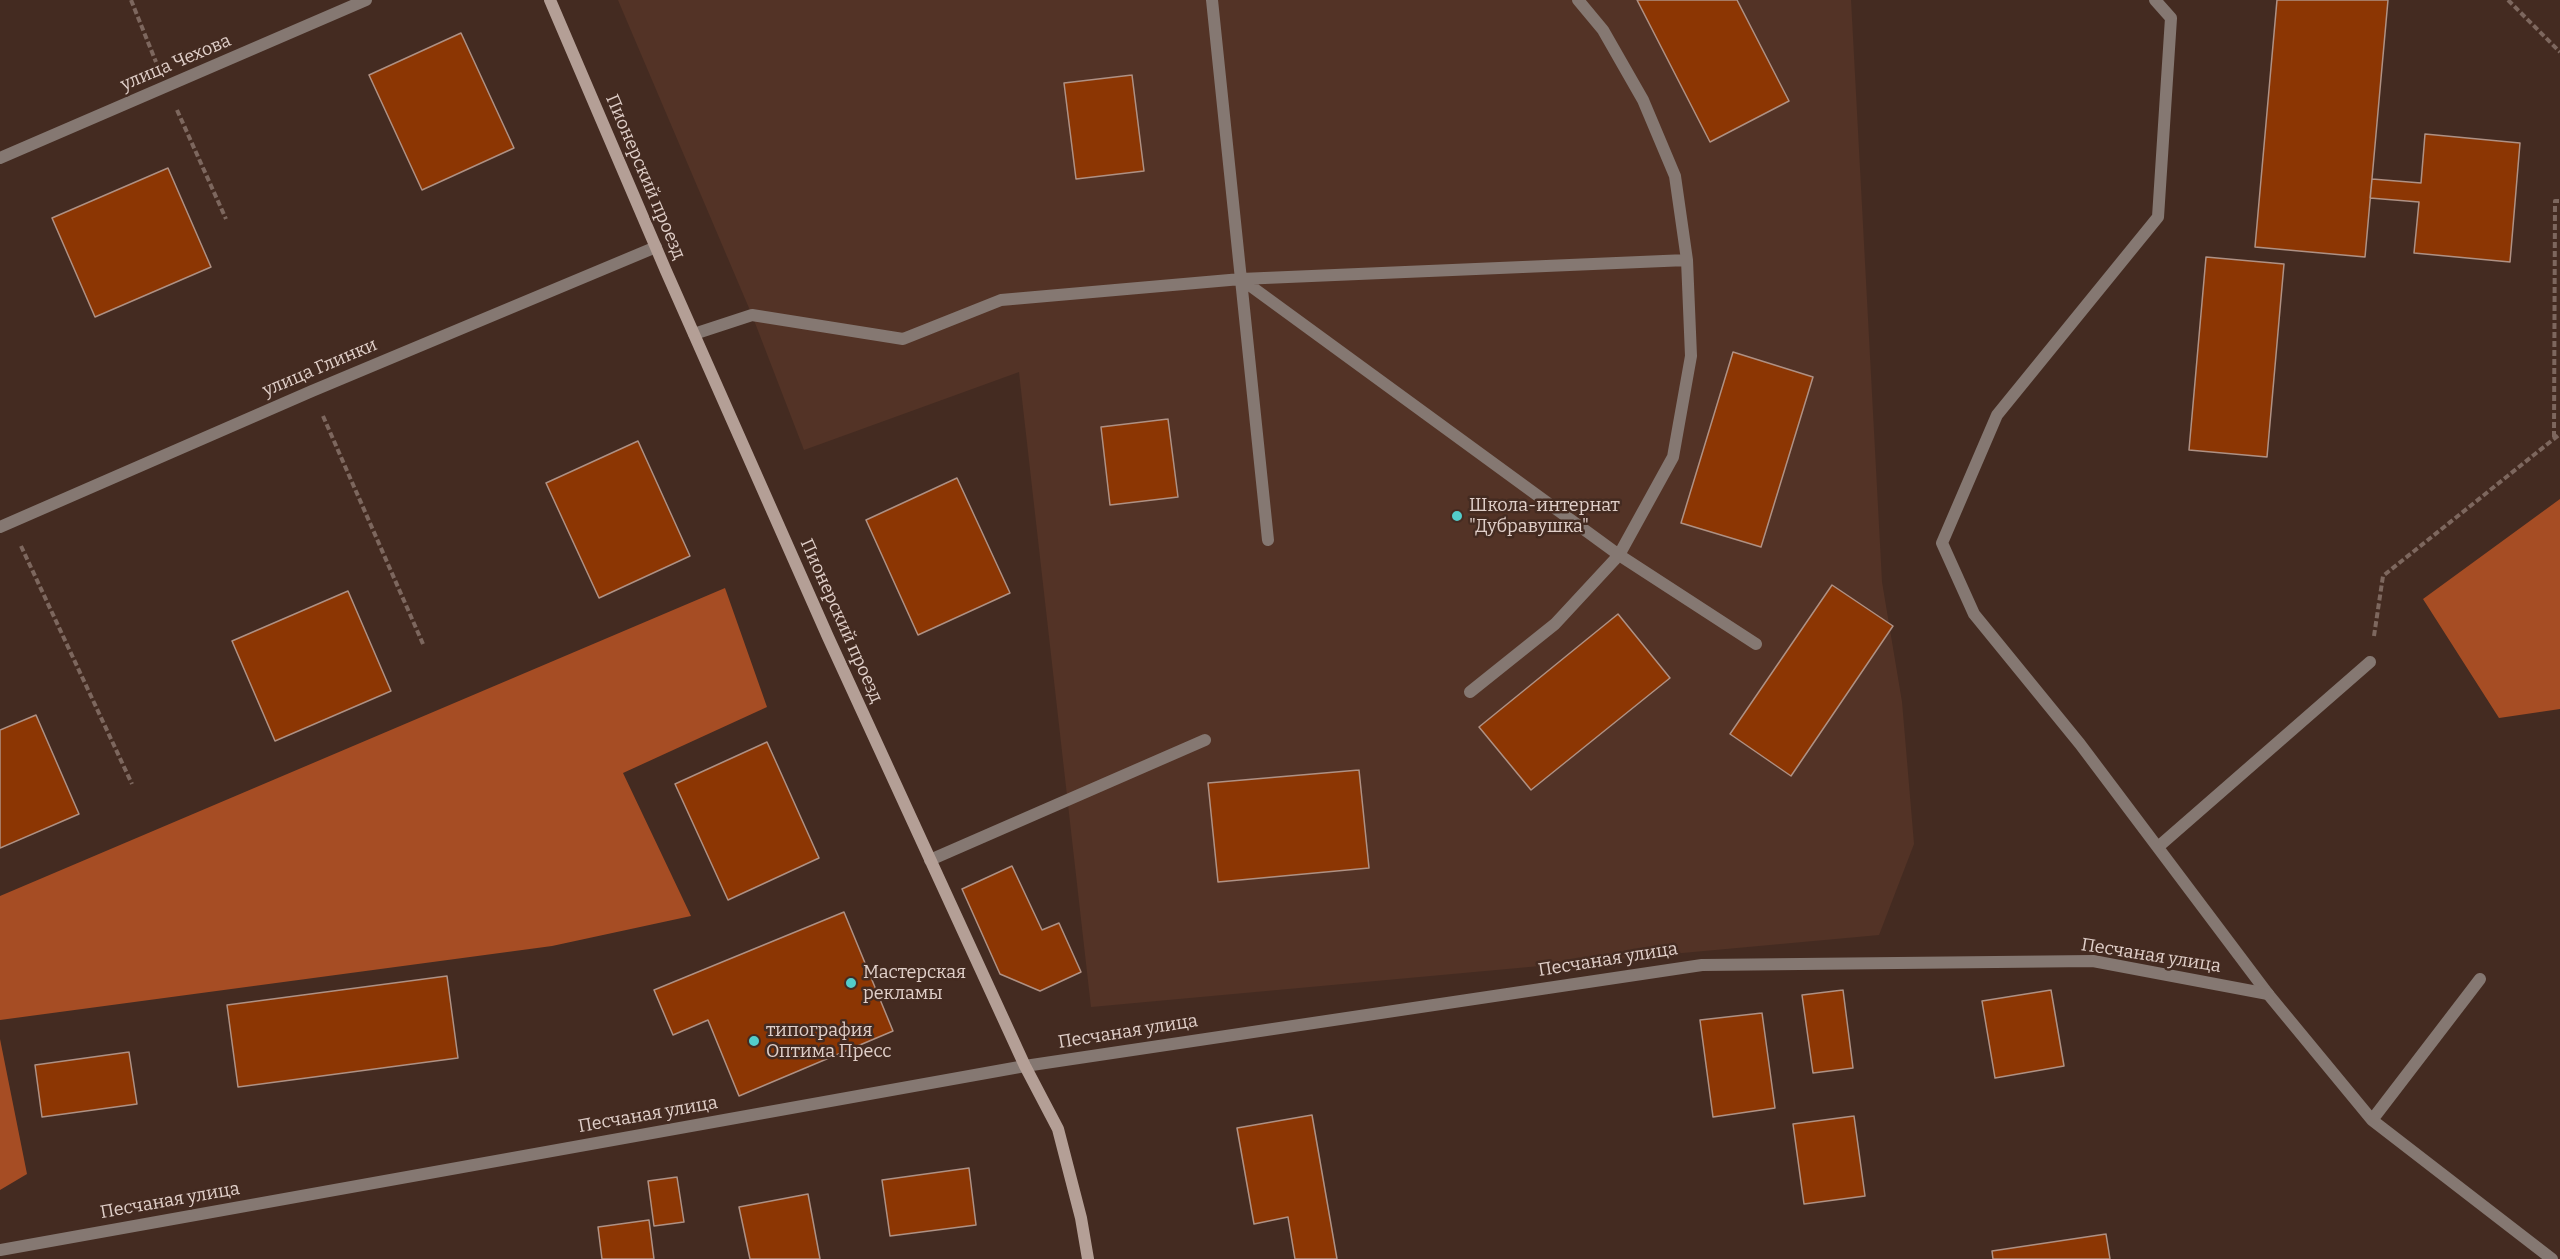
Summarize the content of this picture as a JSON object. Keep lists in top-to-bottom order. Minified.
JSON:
{"streets":{"street":["улица Чехова","Пионерский проезд","улица Глинки","Песчаная улица"]},"crossings":[["Пионерский проезд","улица Глинки"],["Пионерский проезд","Песчаная улица"]],"places":["Школа-интернат \"Дубравушка\"","Мастерская рекламы","типография Оптима Пресс"]}
